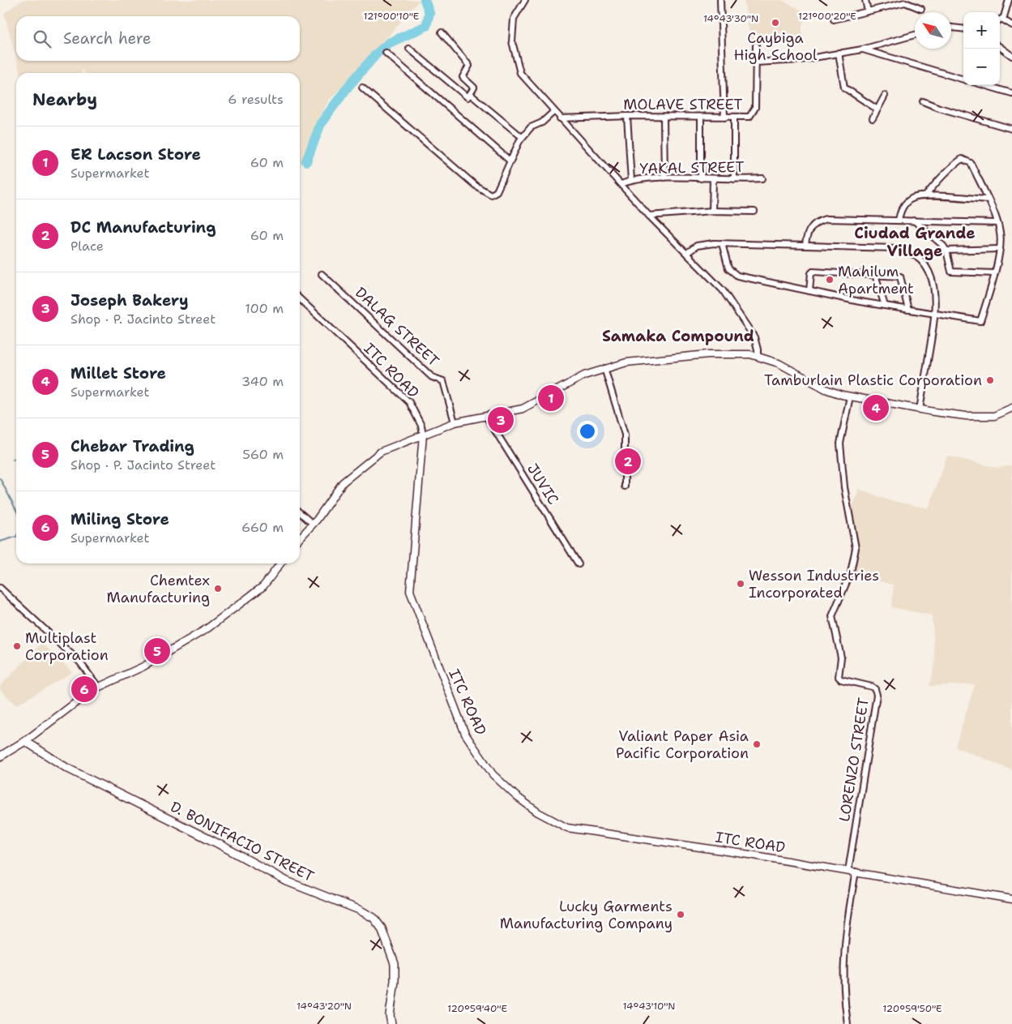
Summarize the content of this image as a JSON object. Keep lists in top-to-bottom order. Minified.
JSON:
{"streets":{"main road":["D. BONIFACIO STREET"],"street":["MOLAVE STREET","YAKAL STREET","DALAG STREET","ITC ROAD","JUVIC","LORENZO STREET"]},"crossings":[["ITC ROAD","LORENZO STREET"]],"districts":["Ciudad Grande Village","Samaka Compound"],"places":["Caybiga High School","Mahilum Apartment","Tamburlain Plastic Corporation","Wesson Industries Incorporated","Chemtex Manufacturing","Multiplast Corporation","Valiant Paper Asia Pacific Corporation","Lucky Garments Manufacturing Company"],"north":"top left","page":{"map_buttons":["+","−"],"search":"Search here","heading":["Nearby","6 results"],"list":[{"mark":"1","name":"ER Lacson Store","note":"Supermarket","value":"60 m"},{"mark":"2","name":"DC Manufacturing","note":"Place","value":"60 m"},{"mark":"3","name":"Joseph Bakery","note":"Shop · P. Jacinto Street","value":"100 m"},{"mark":"4","name":"Millet Store","note":"Supermarket","value":"340 m"},{"mark":"5","name":"Chebar Trading","note":"Shop · P. Jacinto Street","value":"560 m"},{"mark":"6","name":"Miling Store","note":"Supermarket","value":"660 m"}],"pins":["1","4","3","2","5","6"]},"coordinates":["121°00'10\"E","121°00'20\"E","14°43'30\"N","14°43'20\"N","14°43'10\"N","120°59'40\"E","120°59'50\"E"]}
